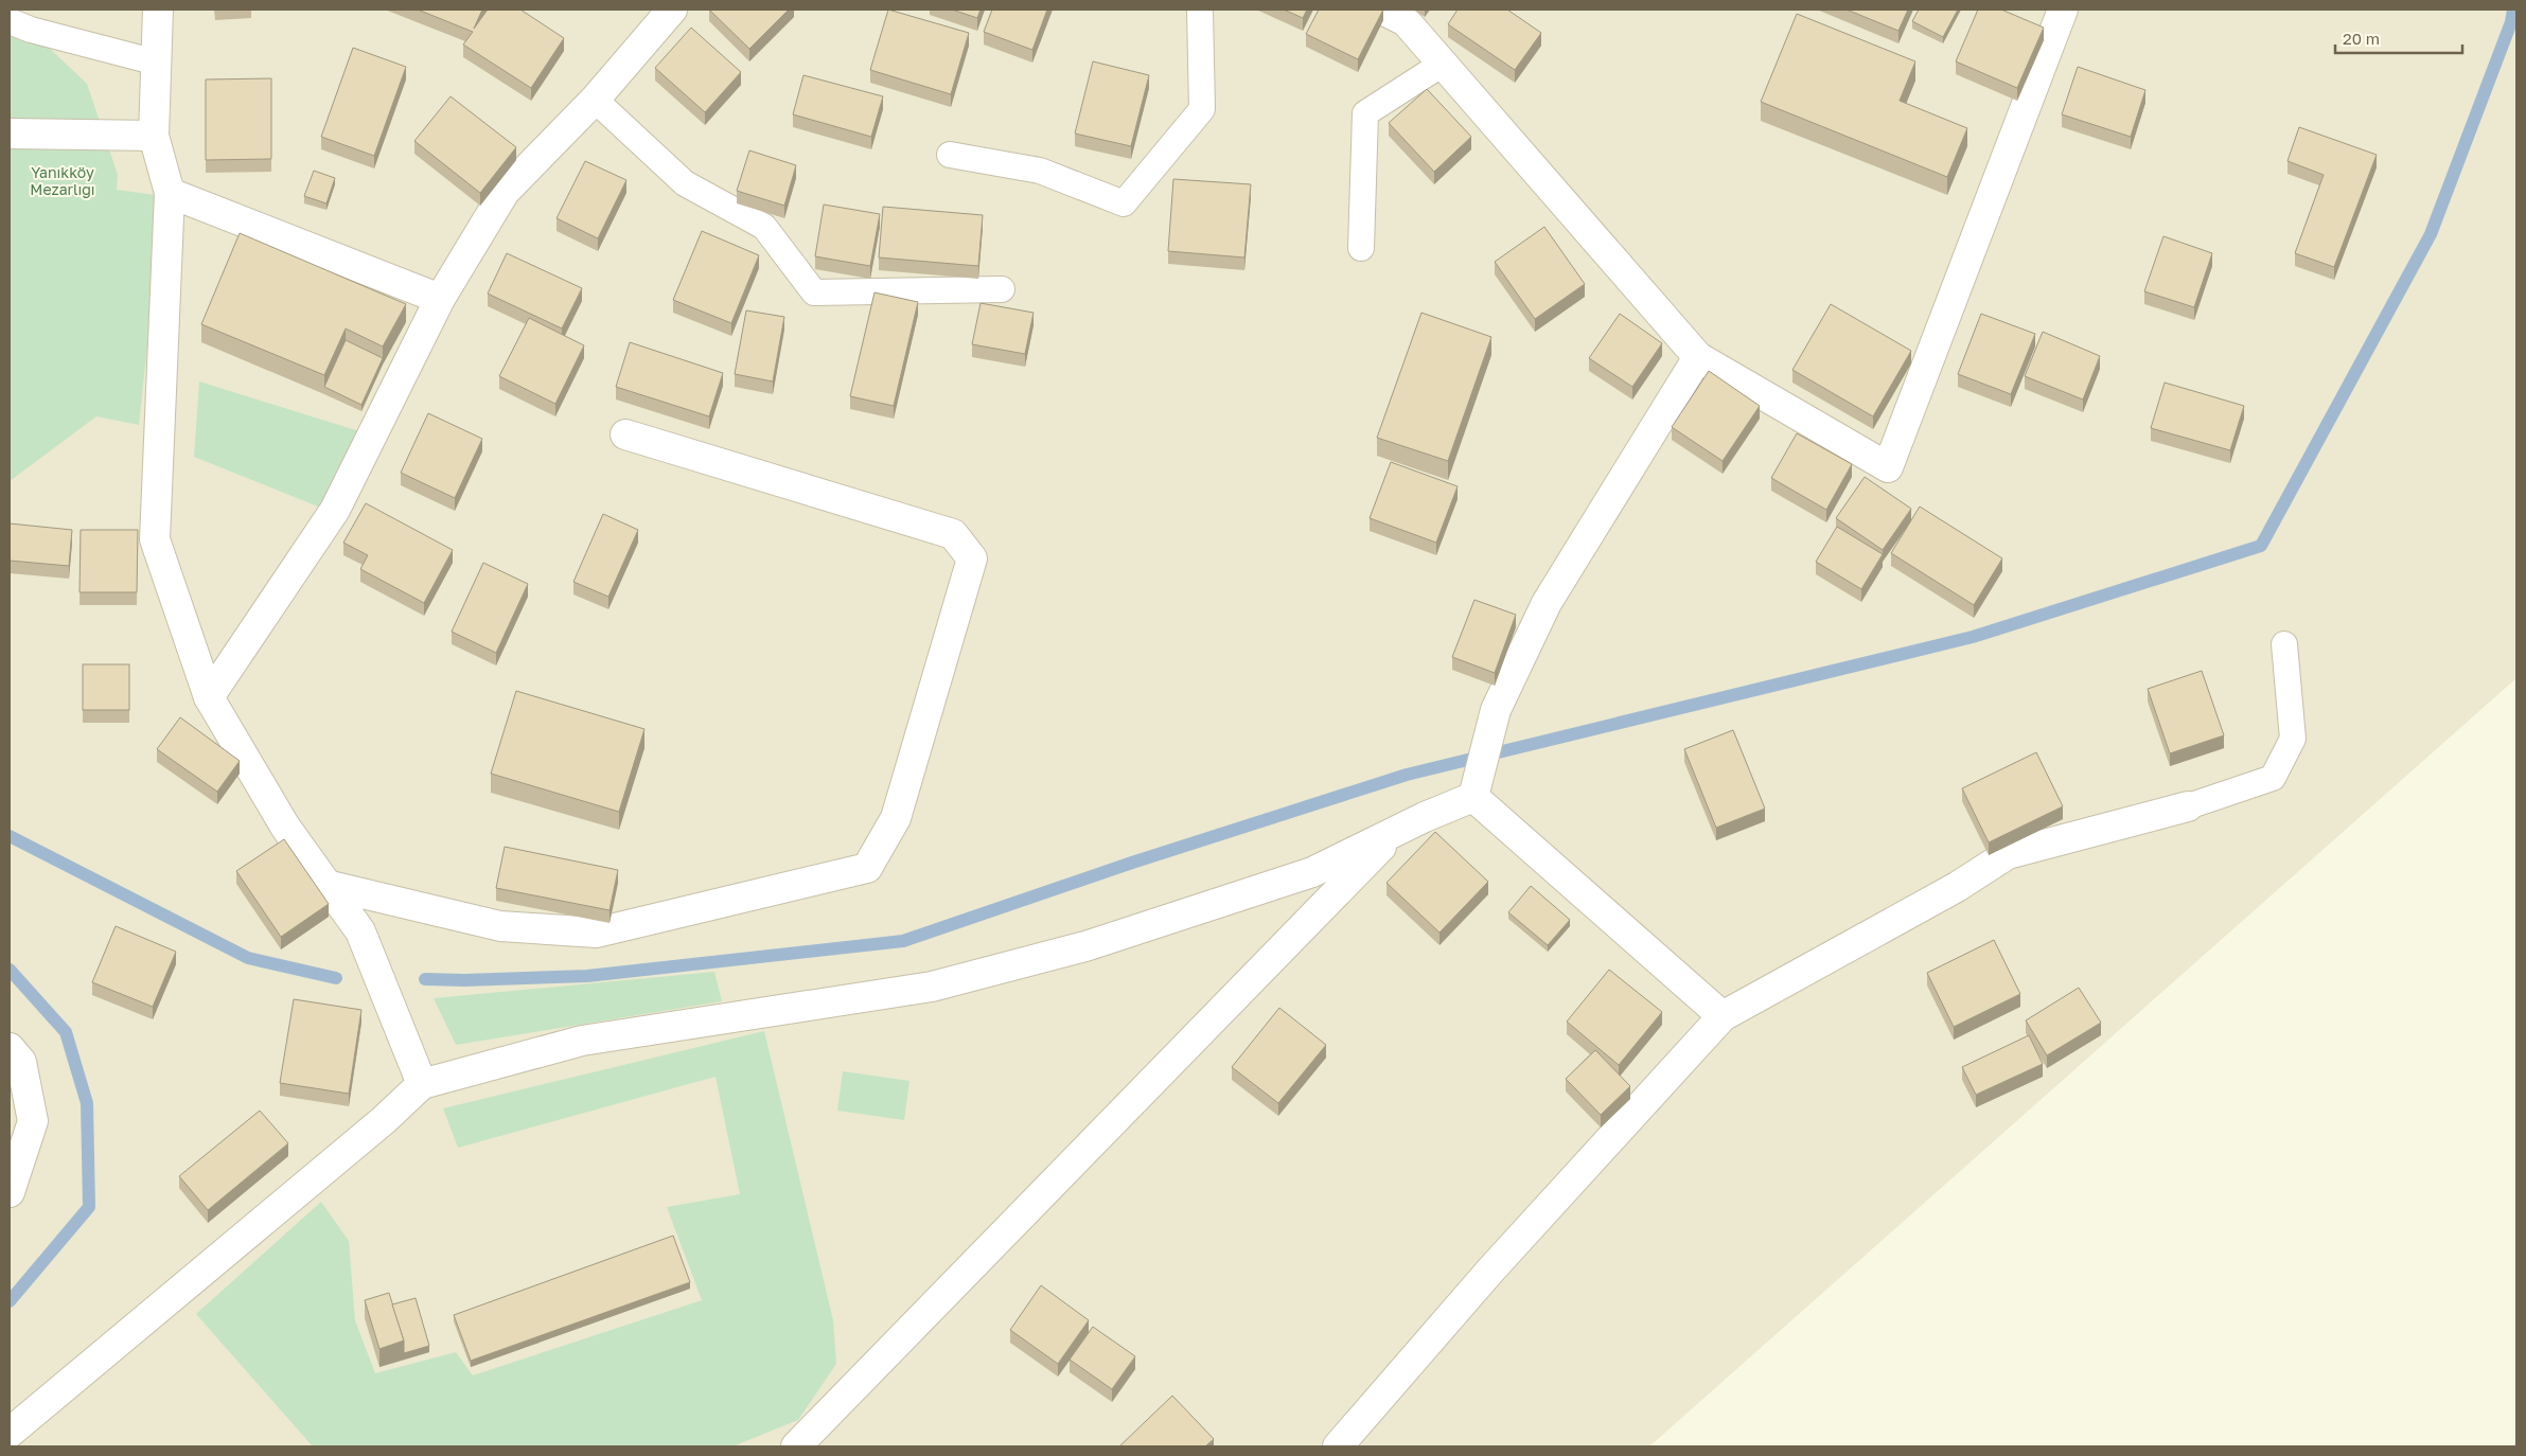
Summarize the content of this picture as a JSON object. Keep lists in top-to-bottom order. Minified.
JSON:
{"parks":["Yanıkköy Mezarlığı"],"scale_bar":"20 m"}
